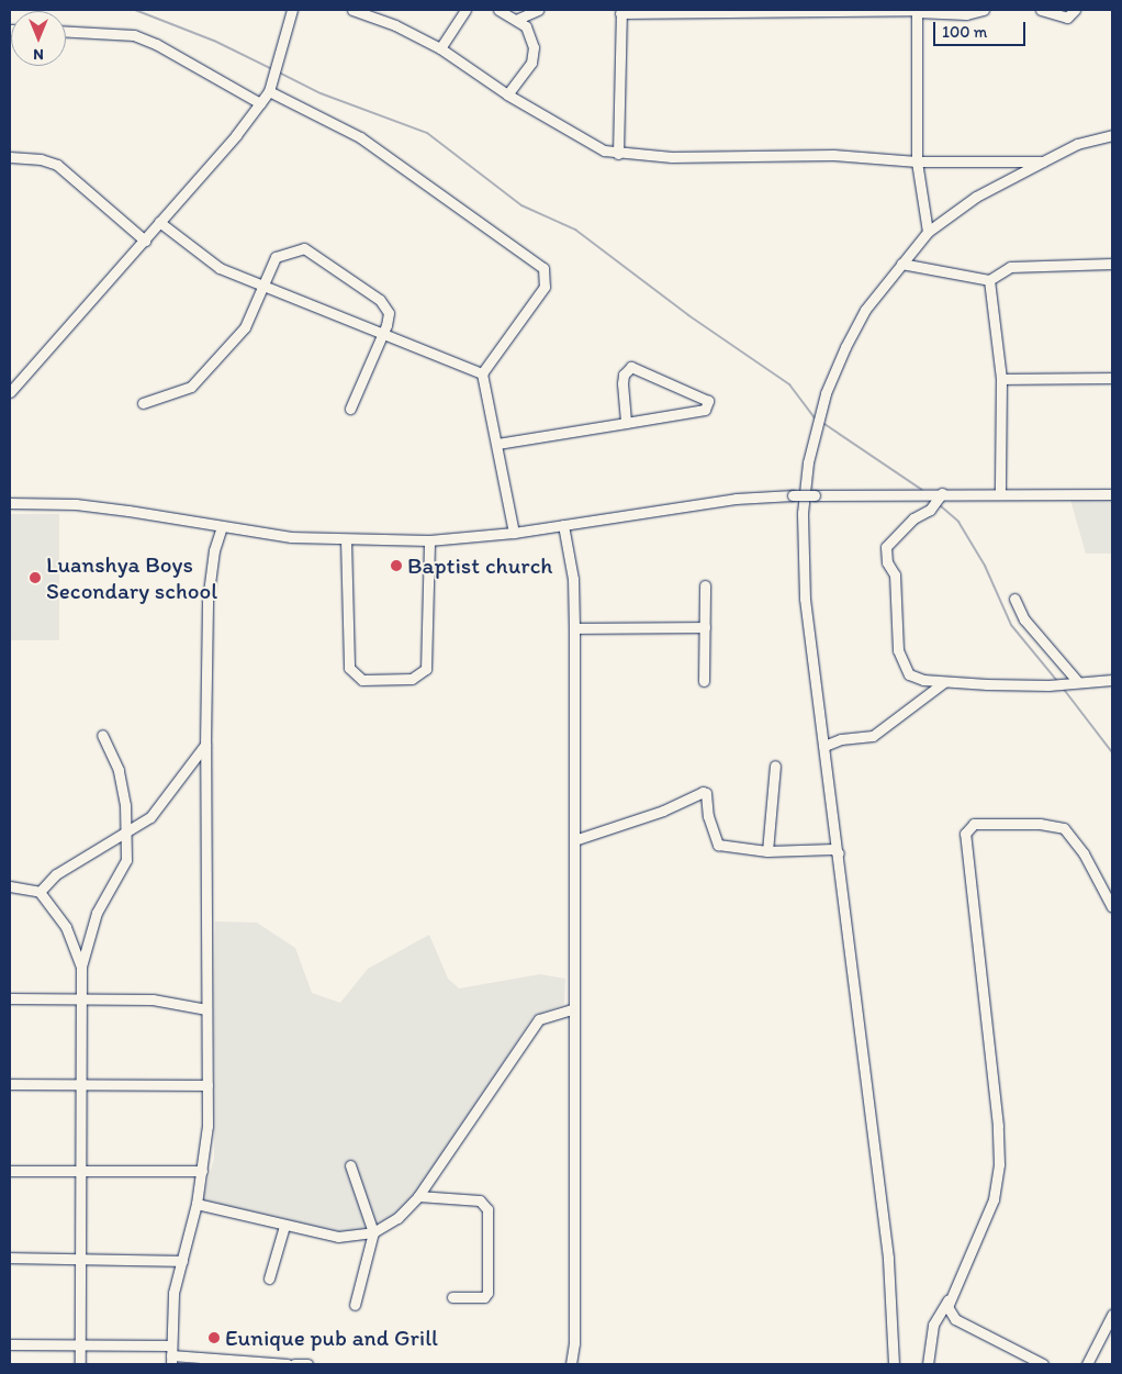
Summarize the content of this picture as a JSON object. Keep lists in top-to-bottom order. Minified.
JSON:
{"places":["Baptist church","Luanshya Boys Secondary school","Eunique pub and Grill"],"scale_bar":"100 m","north":"bottom"}
